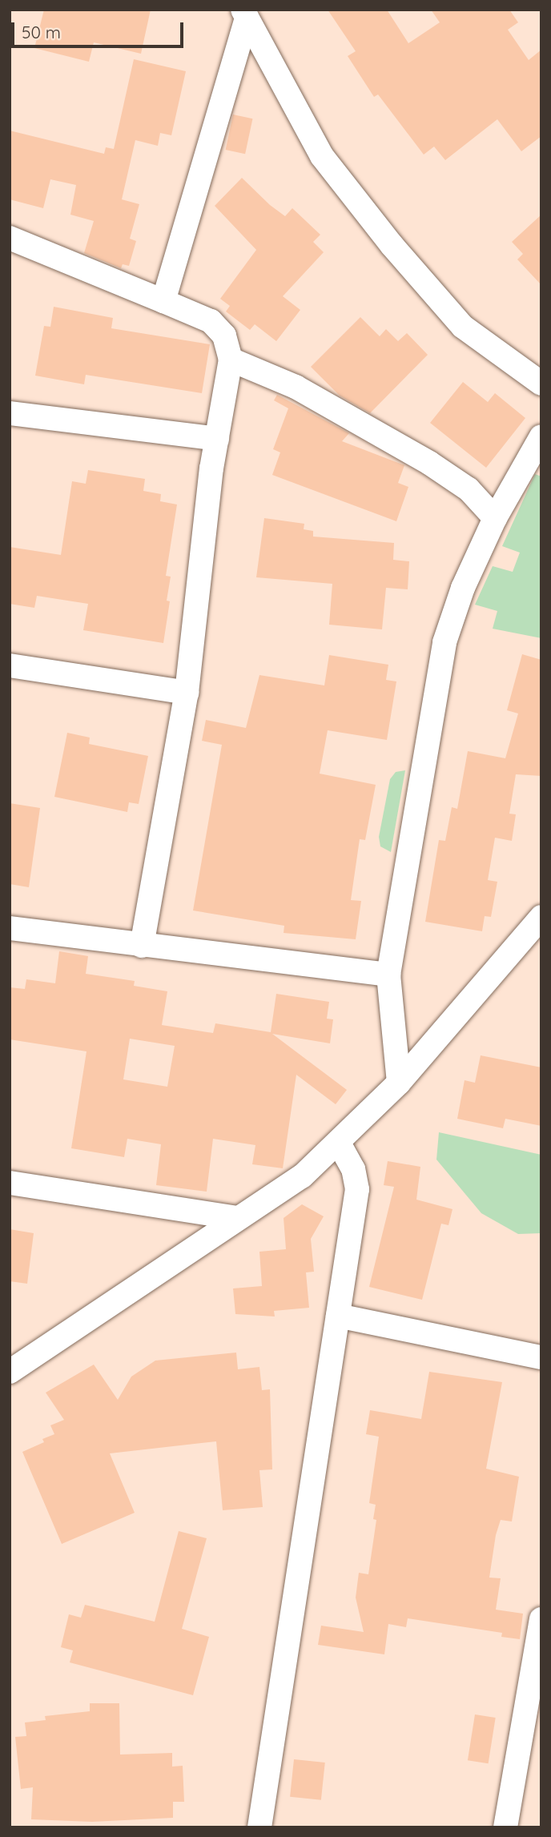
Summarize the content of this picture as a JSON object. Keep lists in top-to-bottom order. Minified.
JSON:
{"scale_bar":"50 m"}
